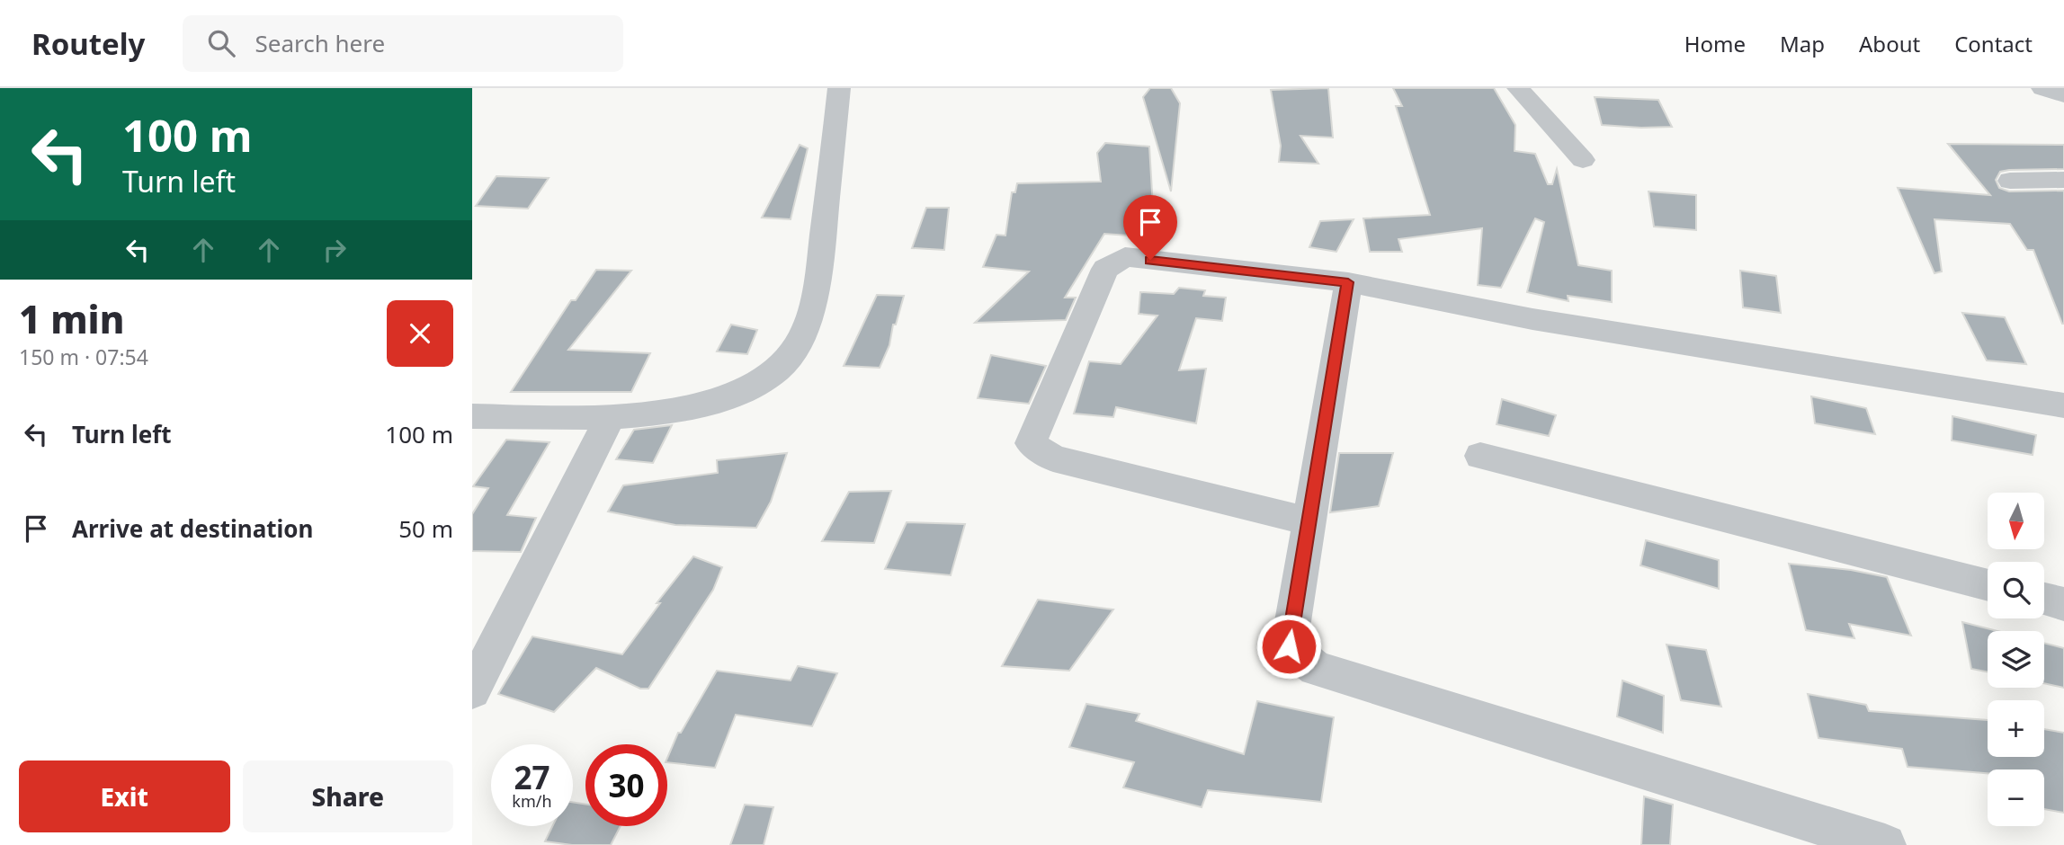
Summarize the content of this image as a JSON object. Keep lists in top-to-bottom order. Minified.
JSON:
{"north":"bottom","page":{"header":"Routely","search":"Search here","nav":["Home","Map","About","Contact"],"turn":["100 m","Turn left"],"heading":["1 min","150 m · 07:54"],"list":[{"name":"Turn left","value":"100 m"},{"name":"Arrive at destination","value":"50 m"}],"map_buttons":["+","−"],"speed":"27 km/h","limit":"30","buttons":["Exit","Share"]}}
